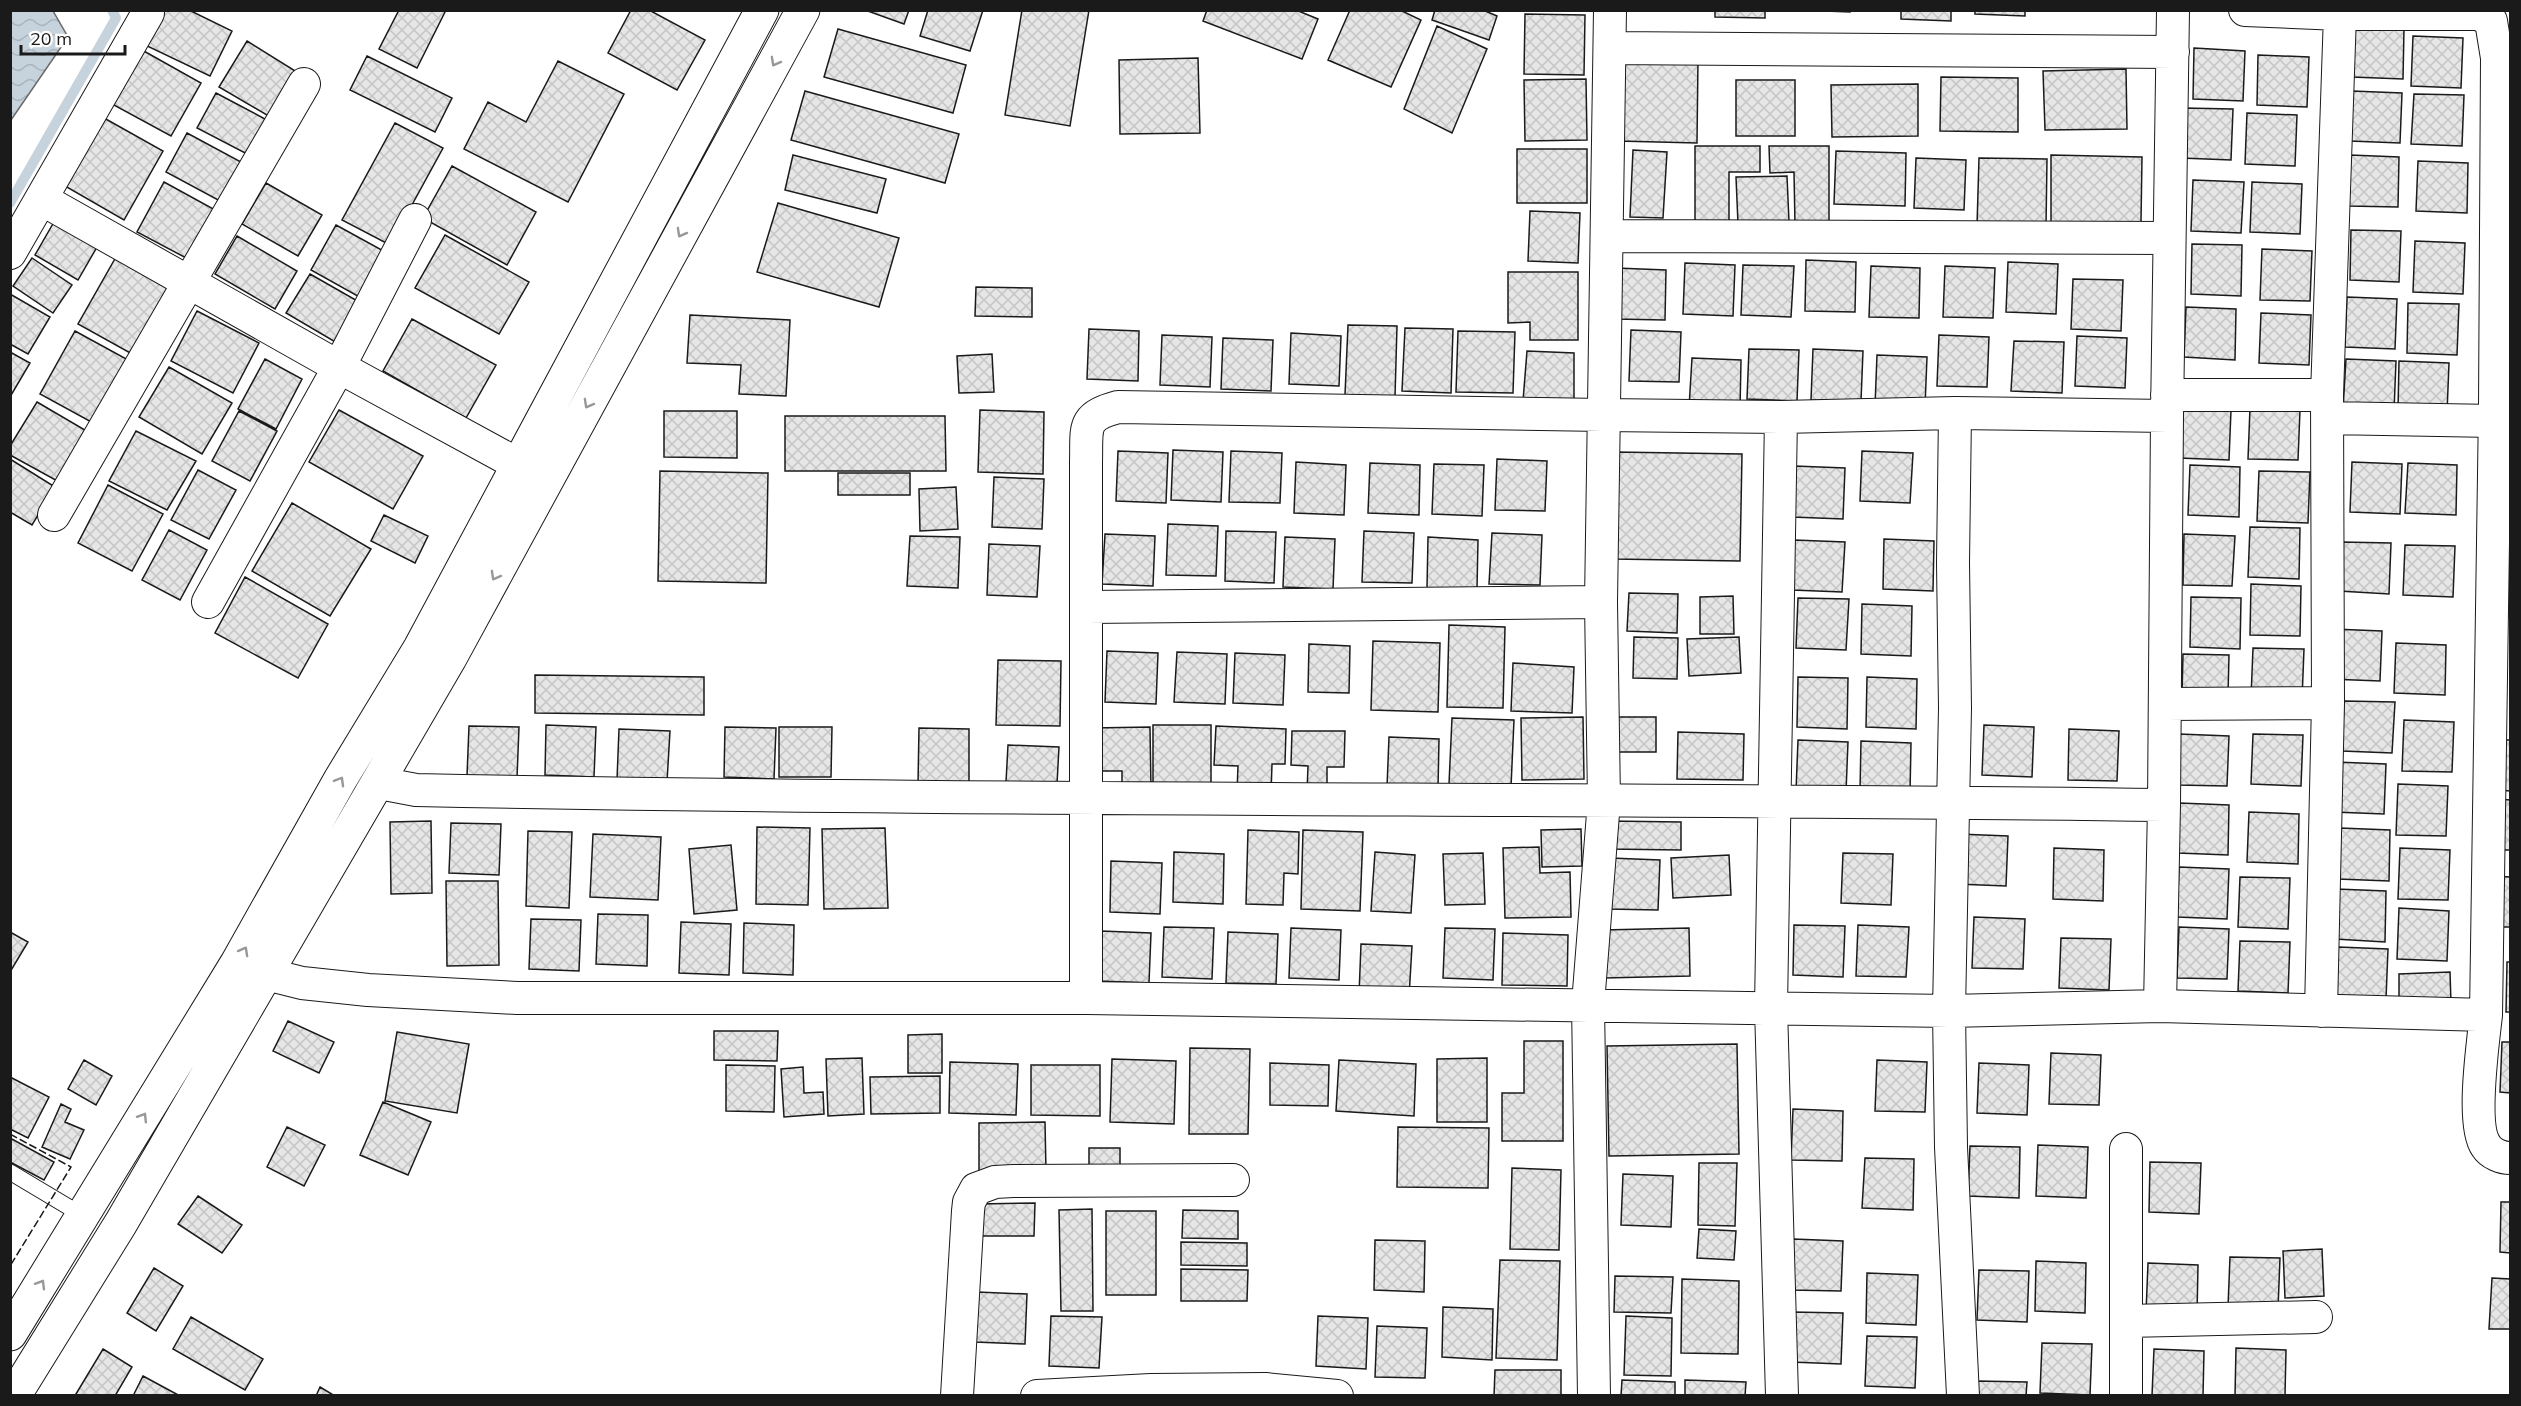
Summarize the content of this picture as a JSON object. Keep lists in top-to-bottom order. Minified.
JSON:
{"scale_bar":"20 m"}
